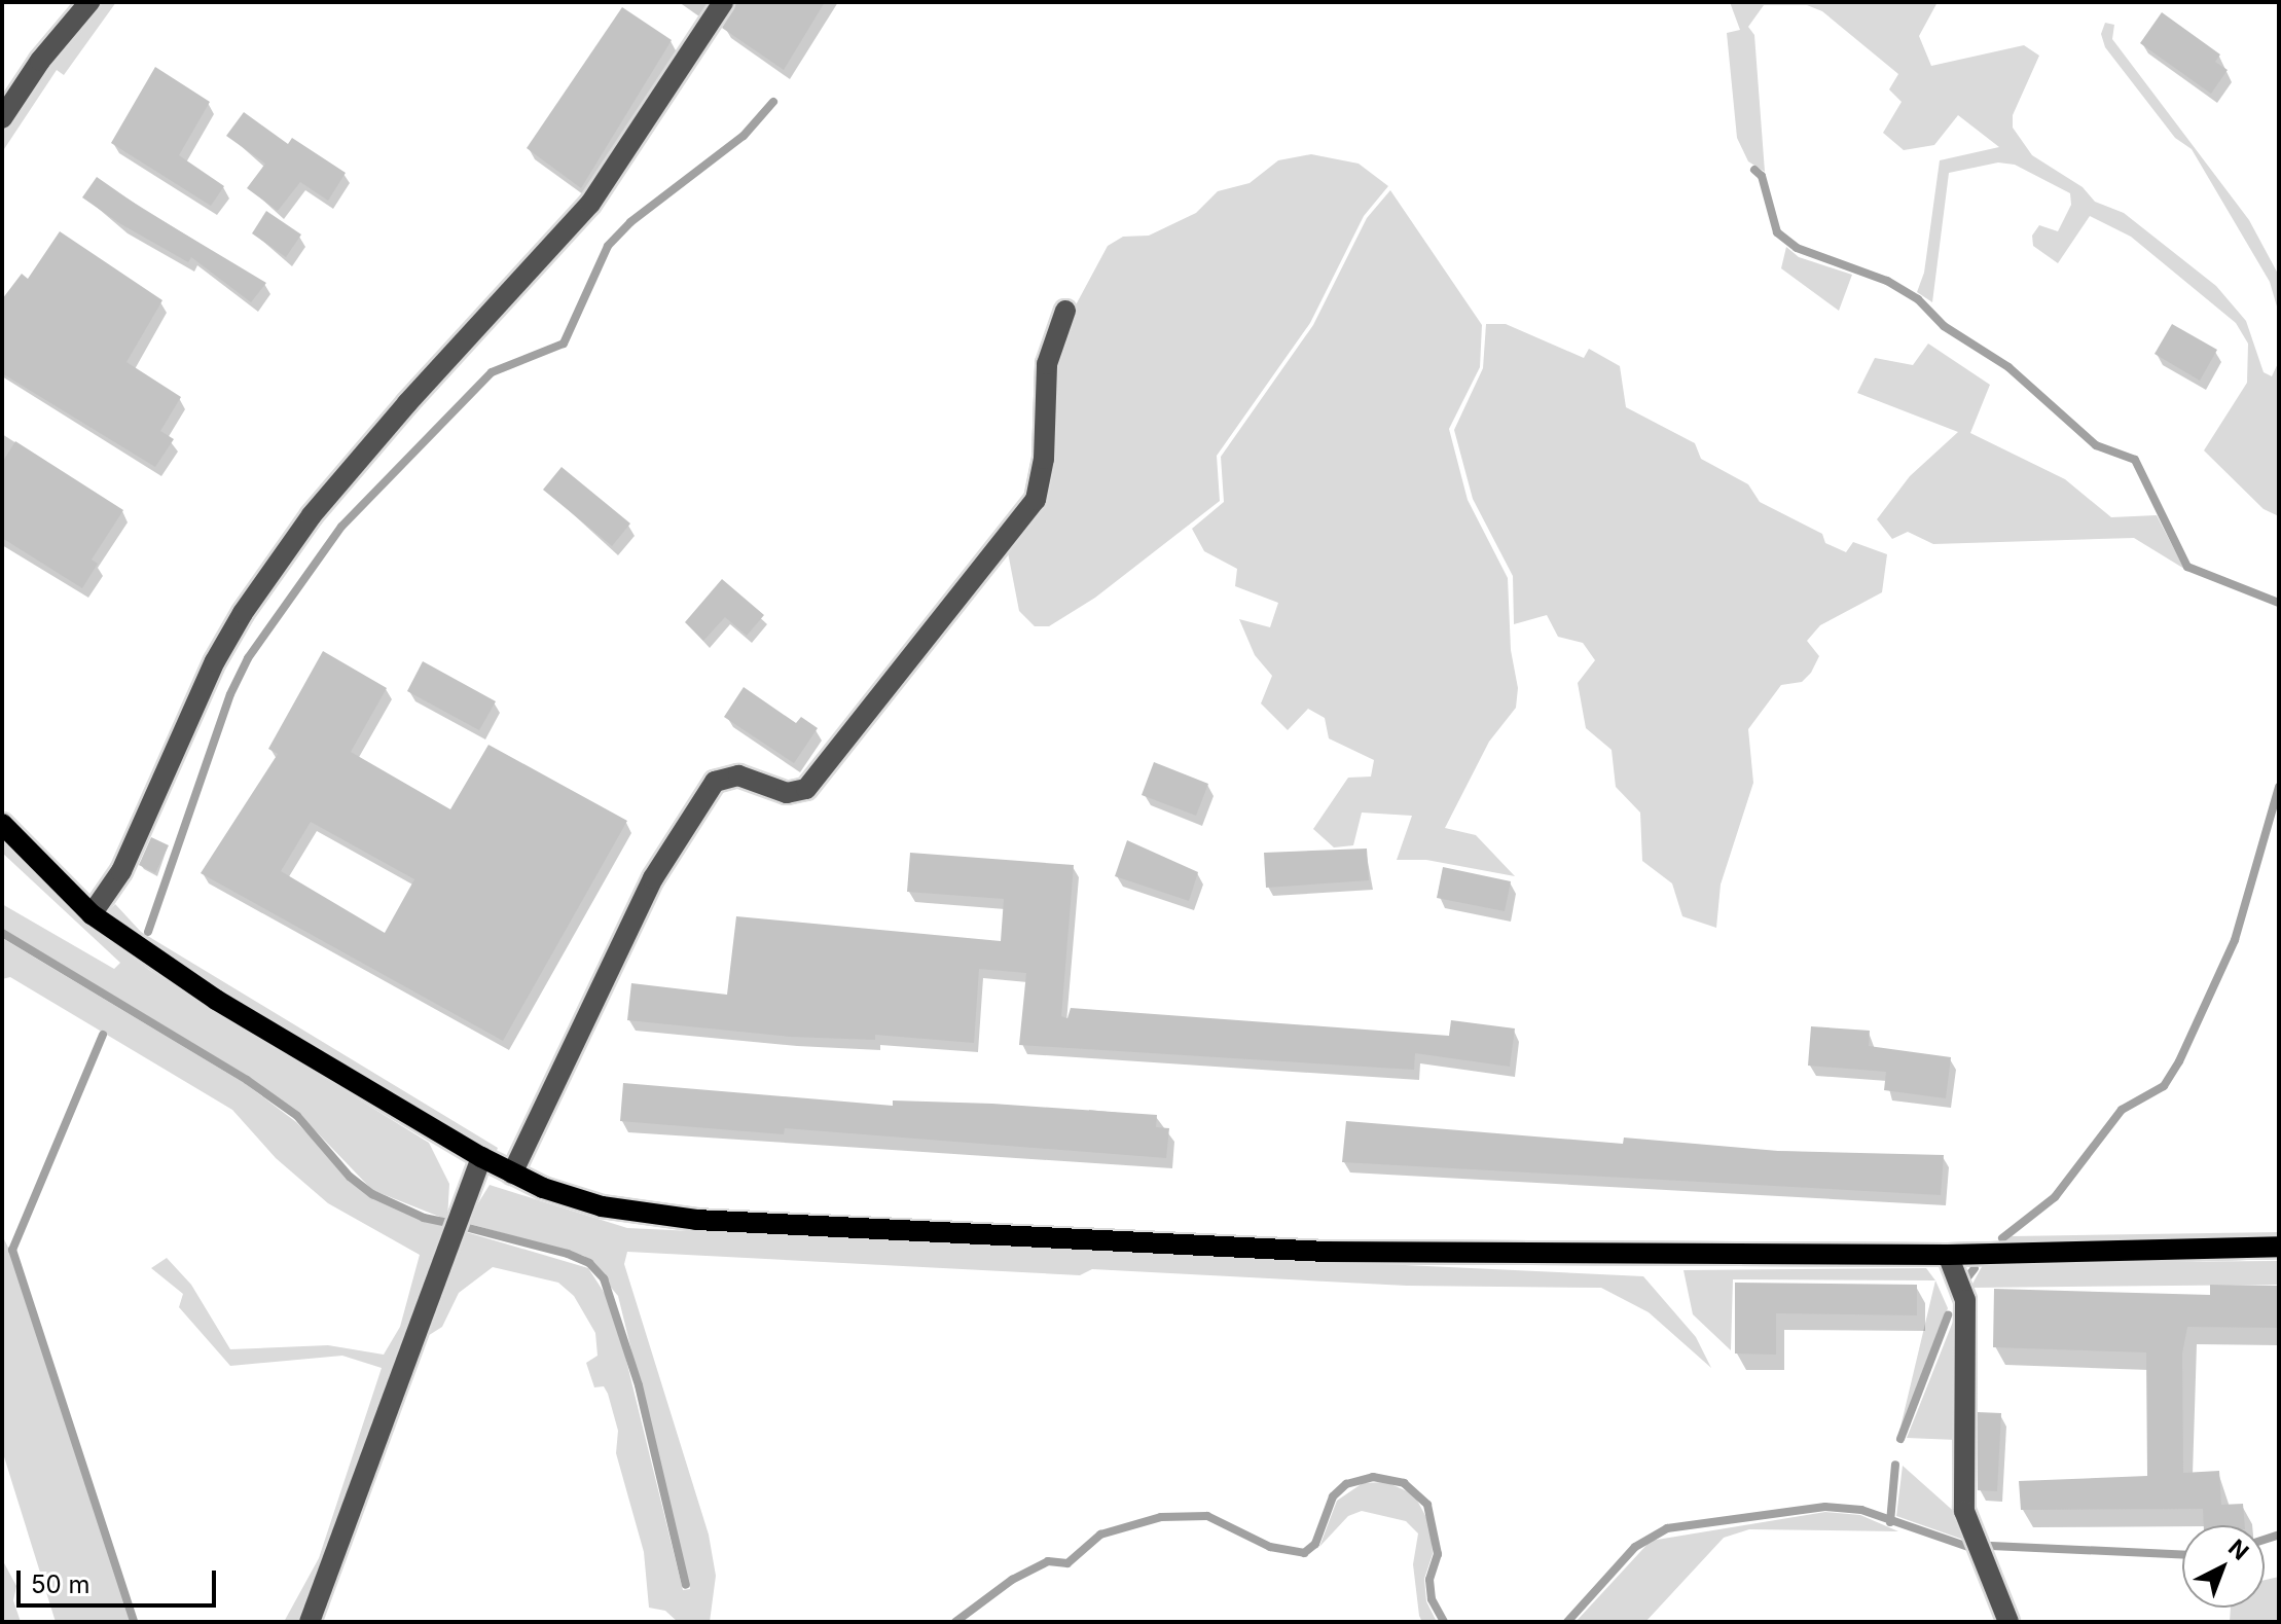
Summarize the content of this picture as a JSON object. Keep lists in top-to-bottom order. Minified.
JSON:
{"scale_bar":"50 m","north":"top right"}
